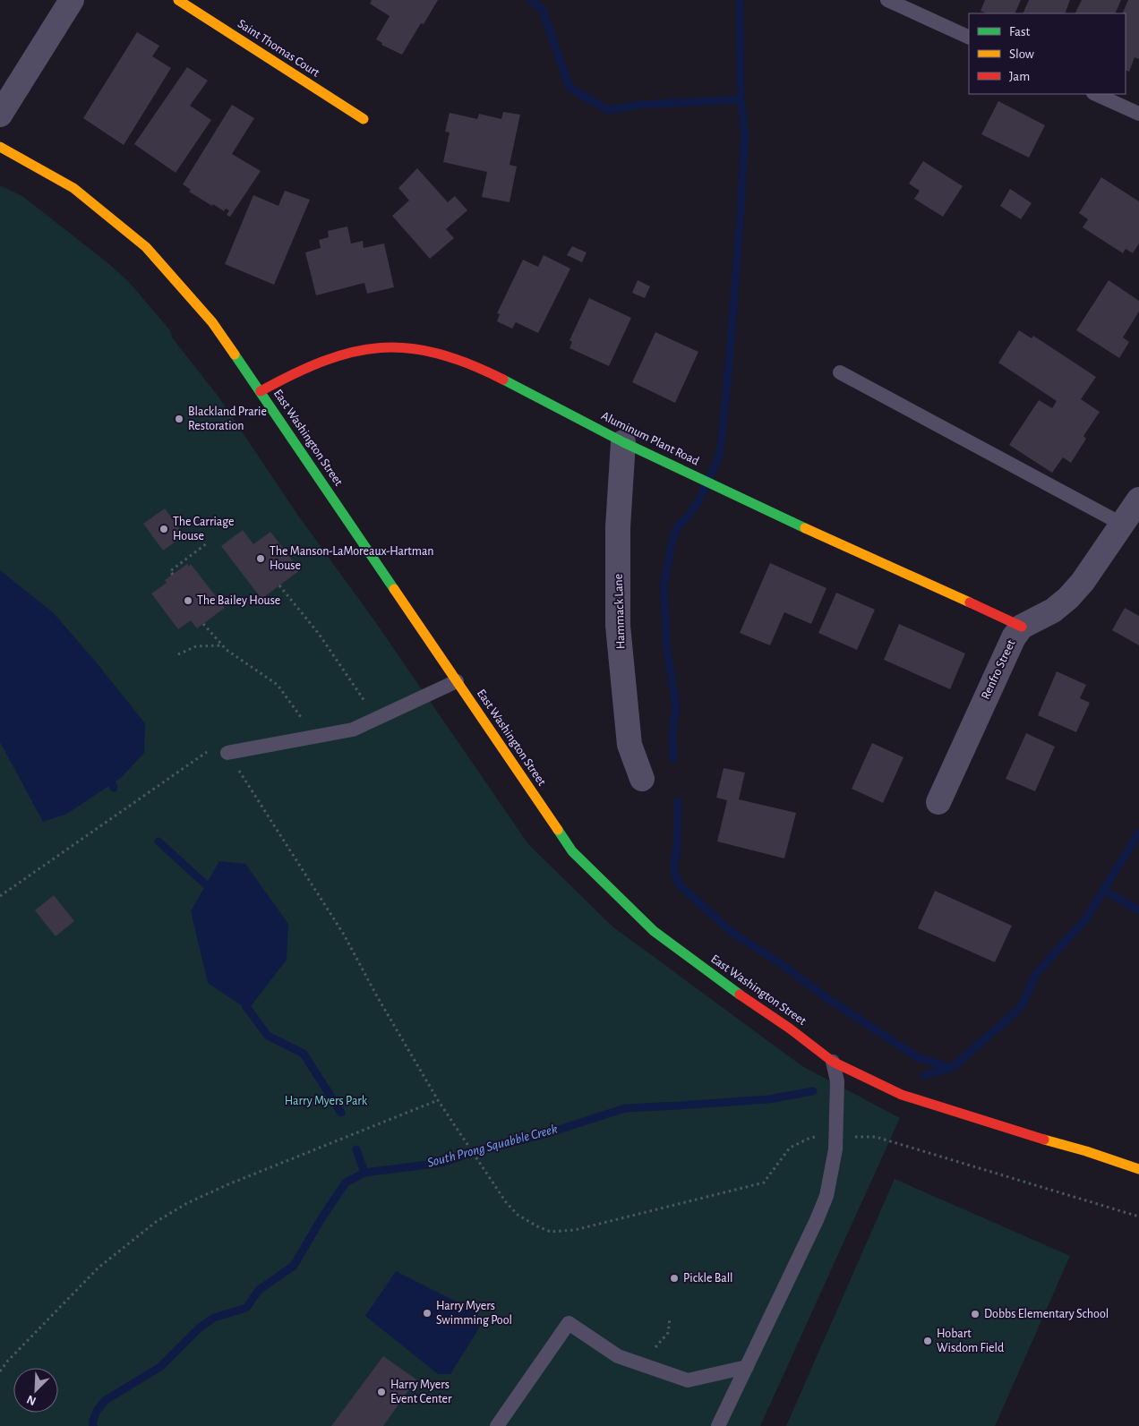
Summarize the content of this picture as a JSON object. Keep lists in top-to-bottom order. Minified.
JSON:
{"streets":{"street":["Saint Thomas Court","East Washington Street","Aluminum Plant Road","Hammack Lane","Renfro Street"]},"crossings":[["East Washington Street","Aluminum Plant Road"],["Aluminum Plant Road","Hammack Lane"],["Aluminum Plant Road","Renfro Street"]],"water":["South Prong Squabble Creek"],"parks":["Harry Myers Park"],"places":["Blackland Prarie Restoration","The Carriage House","The Manson-LaMoreaux-Hartman House","The Bailey House","Pickle Ball","Harry Myers Swimming Pool","Dobbs Elementary School","Hobart Wisdom Field","Harry Myers Event Center"],"legend":["Fast","Slow","Jam"],"north":"bottom left"}
